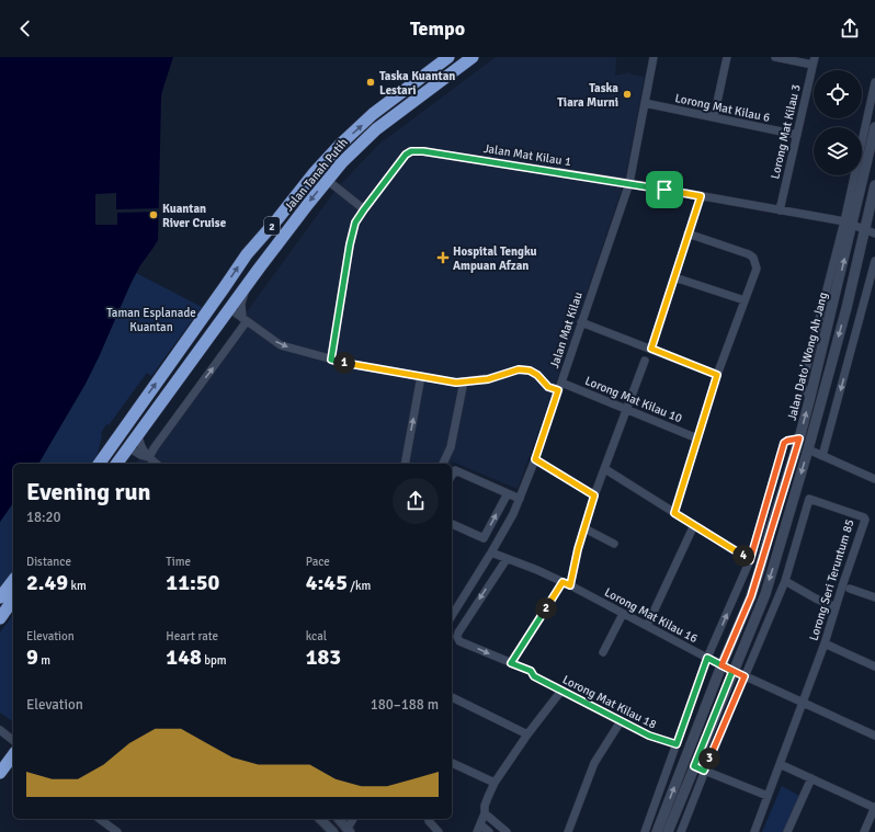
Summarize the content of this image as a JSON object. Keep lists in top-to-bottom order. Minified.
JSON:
{"streets":{"highway":["Jalan Tanah Putih","2"],"main road":["Jalan Dato' Wong Ah Jang"],"street":["Lorong Mat Kilau 6","Lorong Mat Kilau 3","Jalan Mat Kilau 1","Jalan Mat Kilau","Lorong Mat Kilau 10","Lorong Seri Teruntum 85","Lorong Mat Kilau 16","Lorong Mat Kilau 18"]},"crossings":[["Lorong Mat Kilau 6","Lorong Mat Kilau 3"],["Lorong Mat Kilau 6","Jalan Mat Kilau"],["Lorong Mat Kilau 3","Jalan Mat Kilau 1"],["Jalan Mat Kilau 1","Jalan Mat Kilau"],["Jalan Mat Kilau 1","Jalan Dato' Wong Ah Jang"],["Jalan Mat Kilau","Lorong Mat Kilau 10"],["Jalan Mat Kilau","Lorong Mat Kilau 16"],["Jalan Dato' Wong Ah Jang","Lorong Mat Kilau 16"],["Lorong Seri Teruntum 85","Lorong Mat Kilau 16"],["Lorong Mat Kilau 16","Lorong Mat Kilau 18"]],"parks":["Taman Esplanade Kuantan"],"places":{"other":["Taska Kuantan Lestari","Taska Tiara Murni","Kuantan River Cruise"],"health":["Hospital Tengku Ampuan Afzan"]},"page":{"header":"Tempo","pins":["1","4","2","3"],"heading":["Evening run","18:20"],"stats":[["Distance","2.49 km"],["Time","11:50"],["Pace","4:45 /km"],["Elevation","9 m"],["Heart rate","148 bpm"],["kcal","183"]],"chart":["Elevation","180–188 m"]}}
